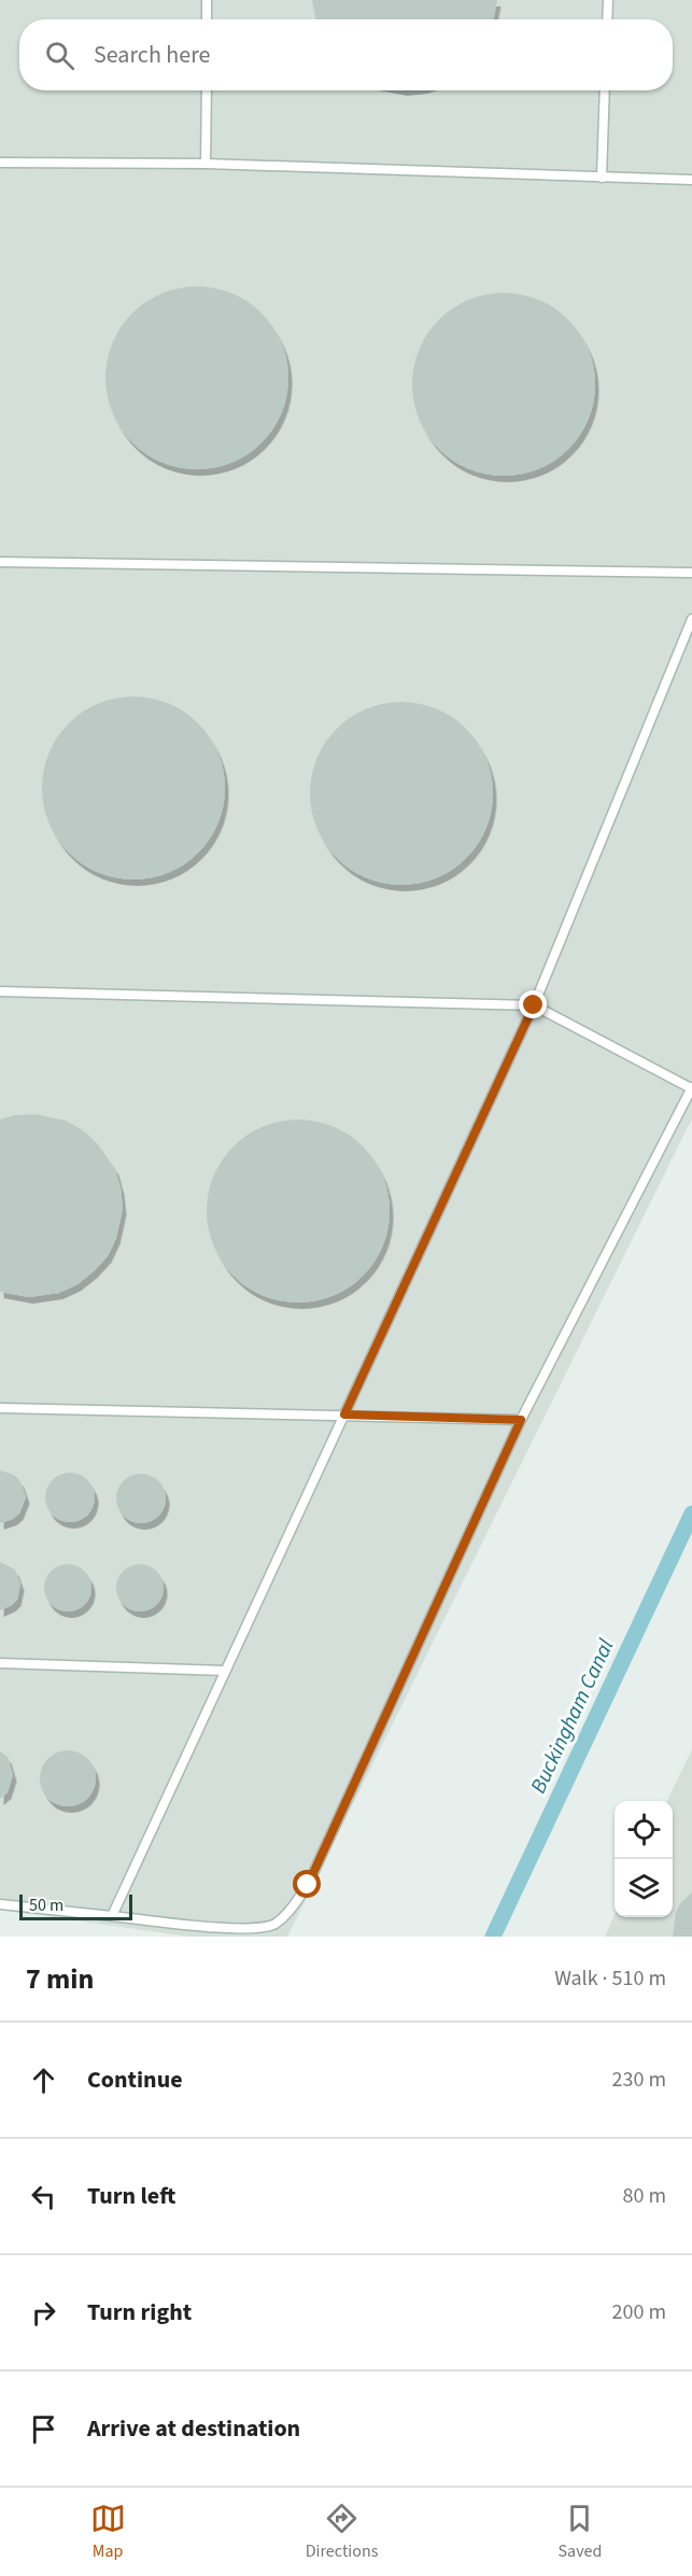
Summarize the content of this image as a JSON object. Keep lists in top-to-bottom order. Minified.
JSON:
{"water":["Buckingham Canal"],"scale_bar":"50 m","page":{"search":"Search here","scale":"50 m","heading":["7 min","Walk · 510 m"],"list":[["Continue","230 m"],["Turn left","80 m"],["Turn right","200 m"],"Arrive at destination"],"nav":["Map","Directions","Saved"]}}
